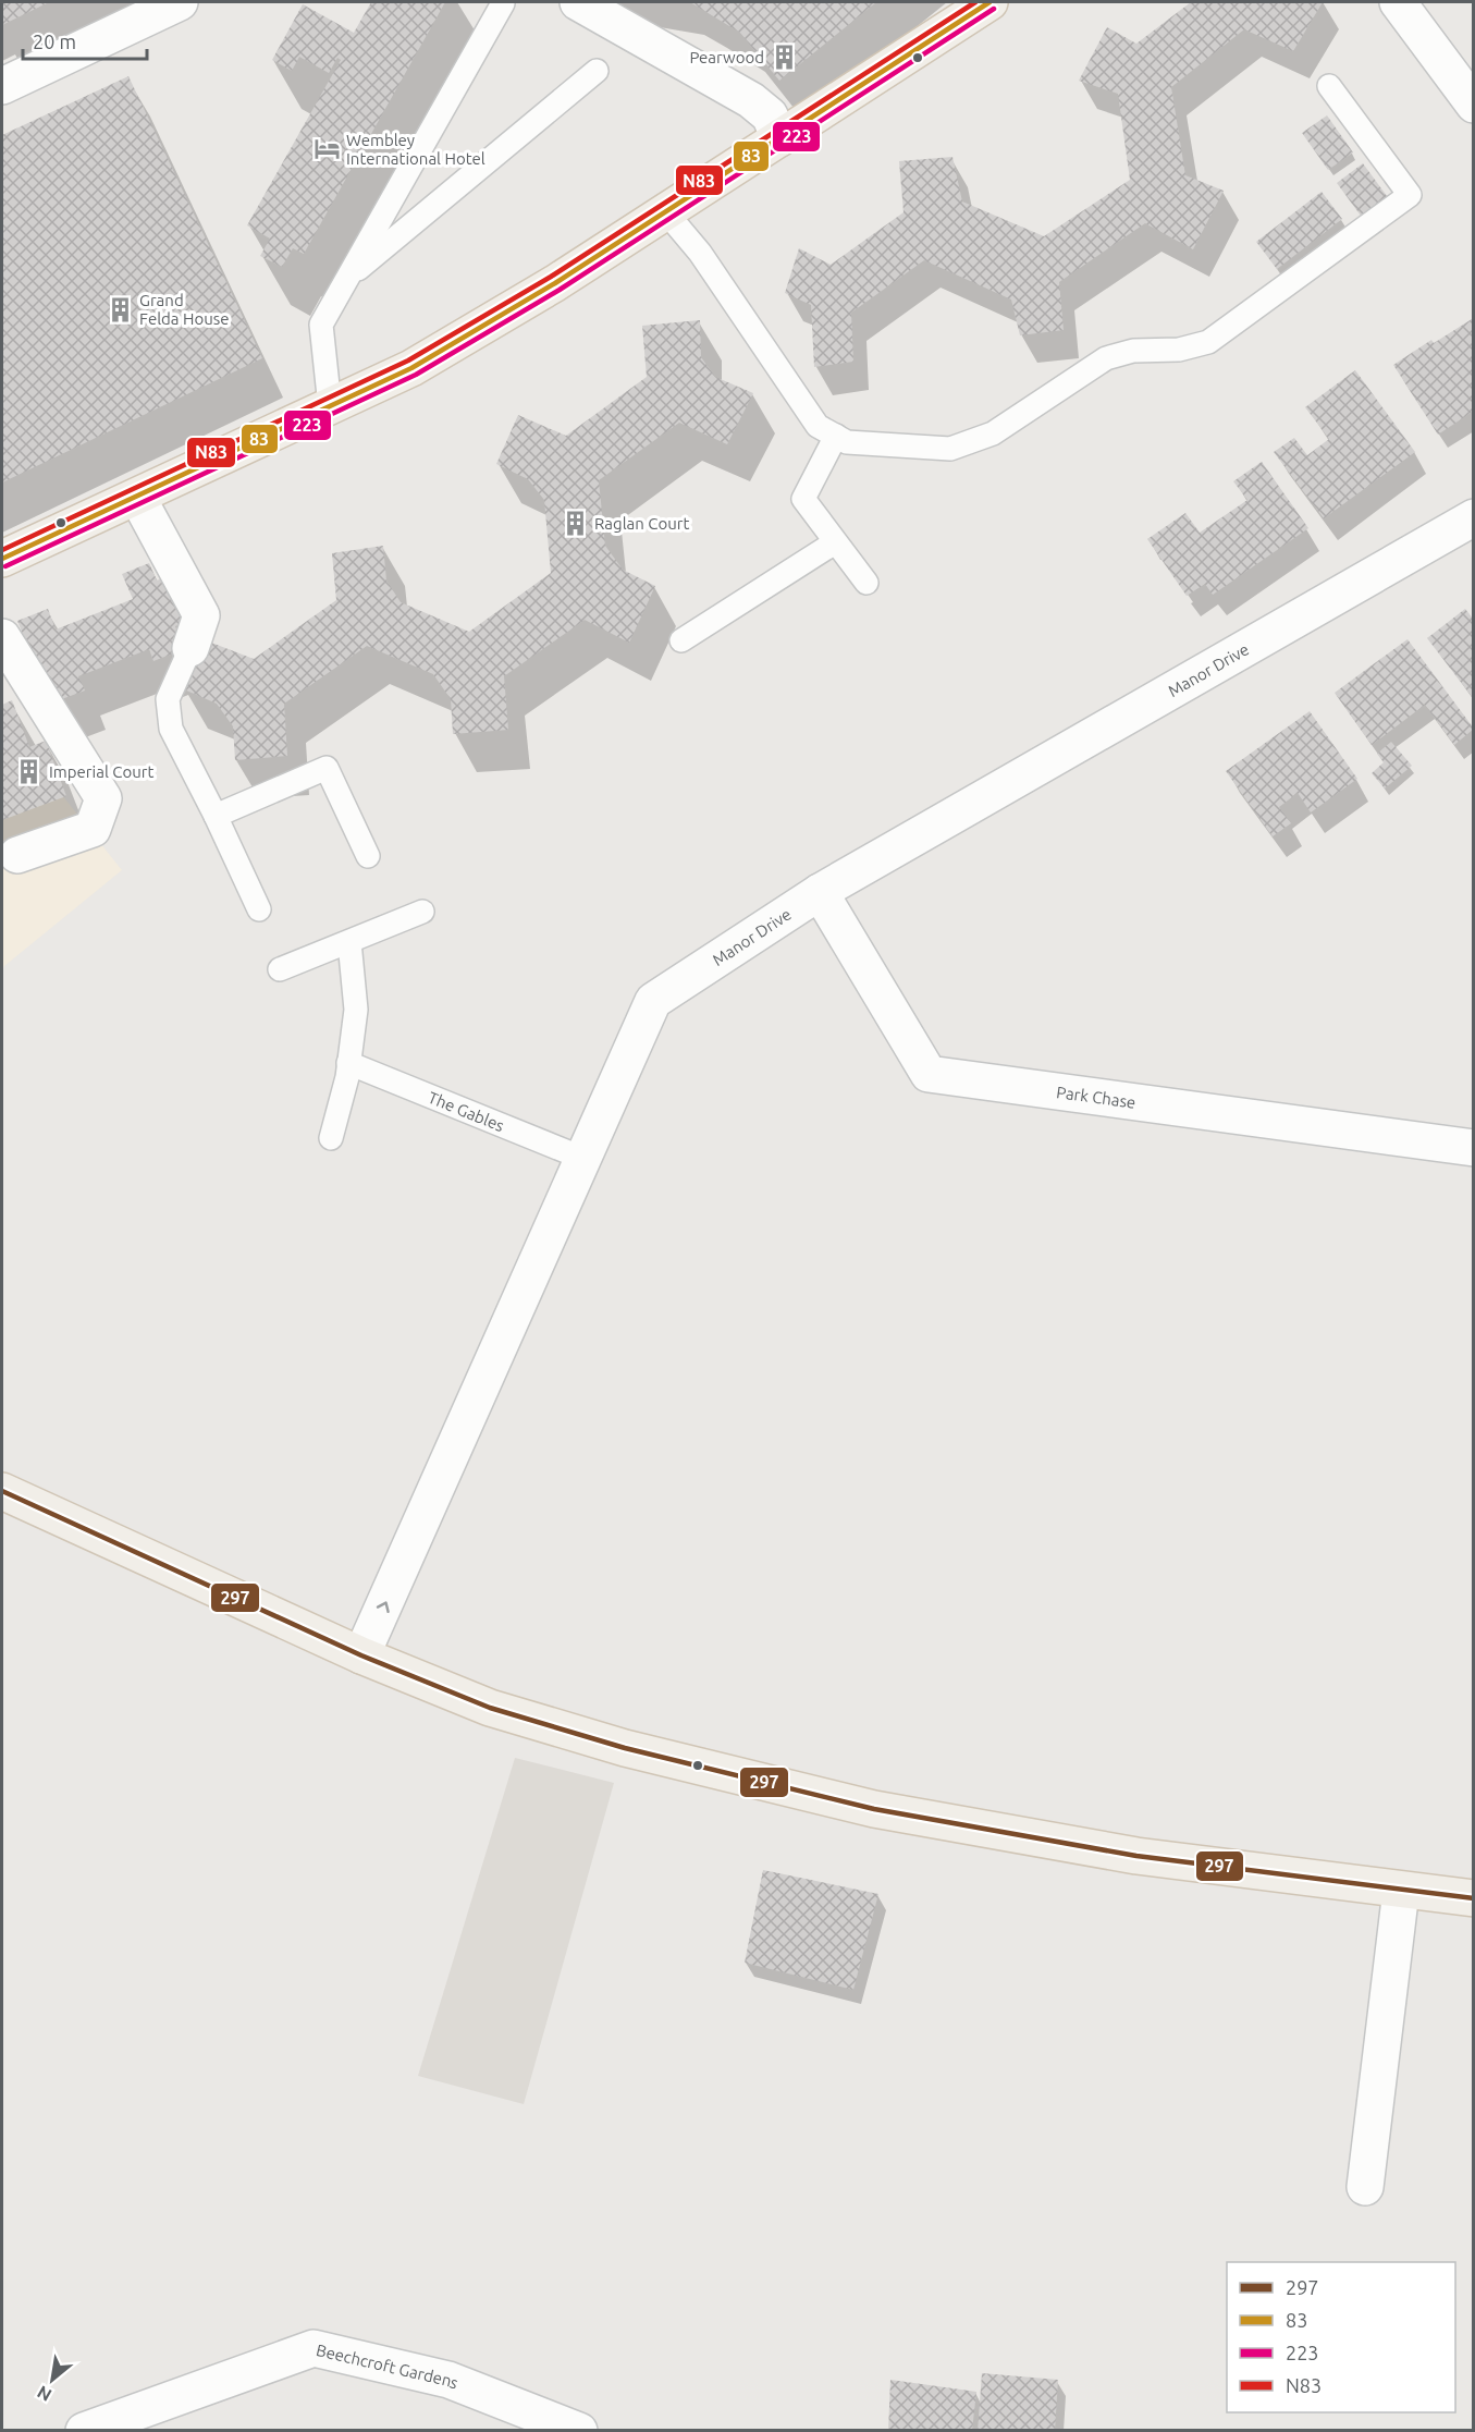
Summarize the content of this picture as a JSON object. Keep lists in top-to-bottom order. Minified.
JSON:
{"streets":{"street":["Manor Drive","Park Chase","Beechcroft Gardens"],"lane":["The Gables"]},"crossings":[["Manor Drive","Park Chase"],["Manor Drive","The Gables"]],"places":{"building":["Pearwood","Grand Felda House","Raglan Court","Imperial Court"],"hotel":["Wembley International Hotel"]},"lines":["transit line 83","transit line N83","transit line 223","transit line 297"],"legend":["297","83","223","N83"],"scale_bar":"20 m","north":"bottom left"}
